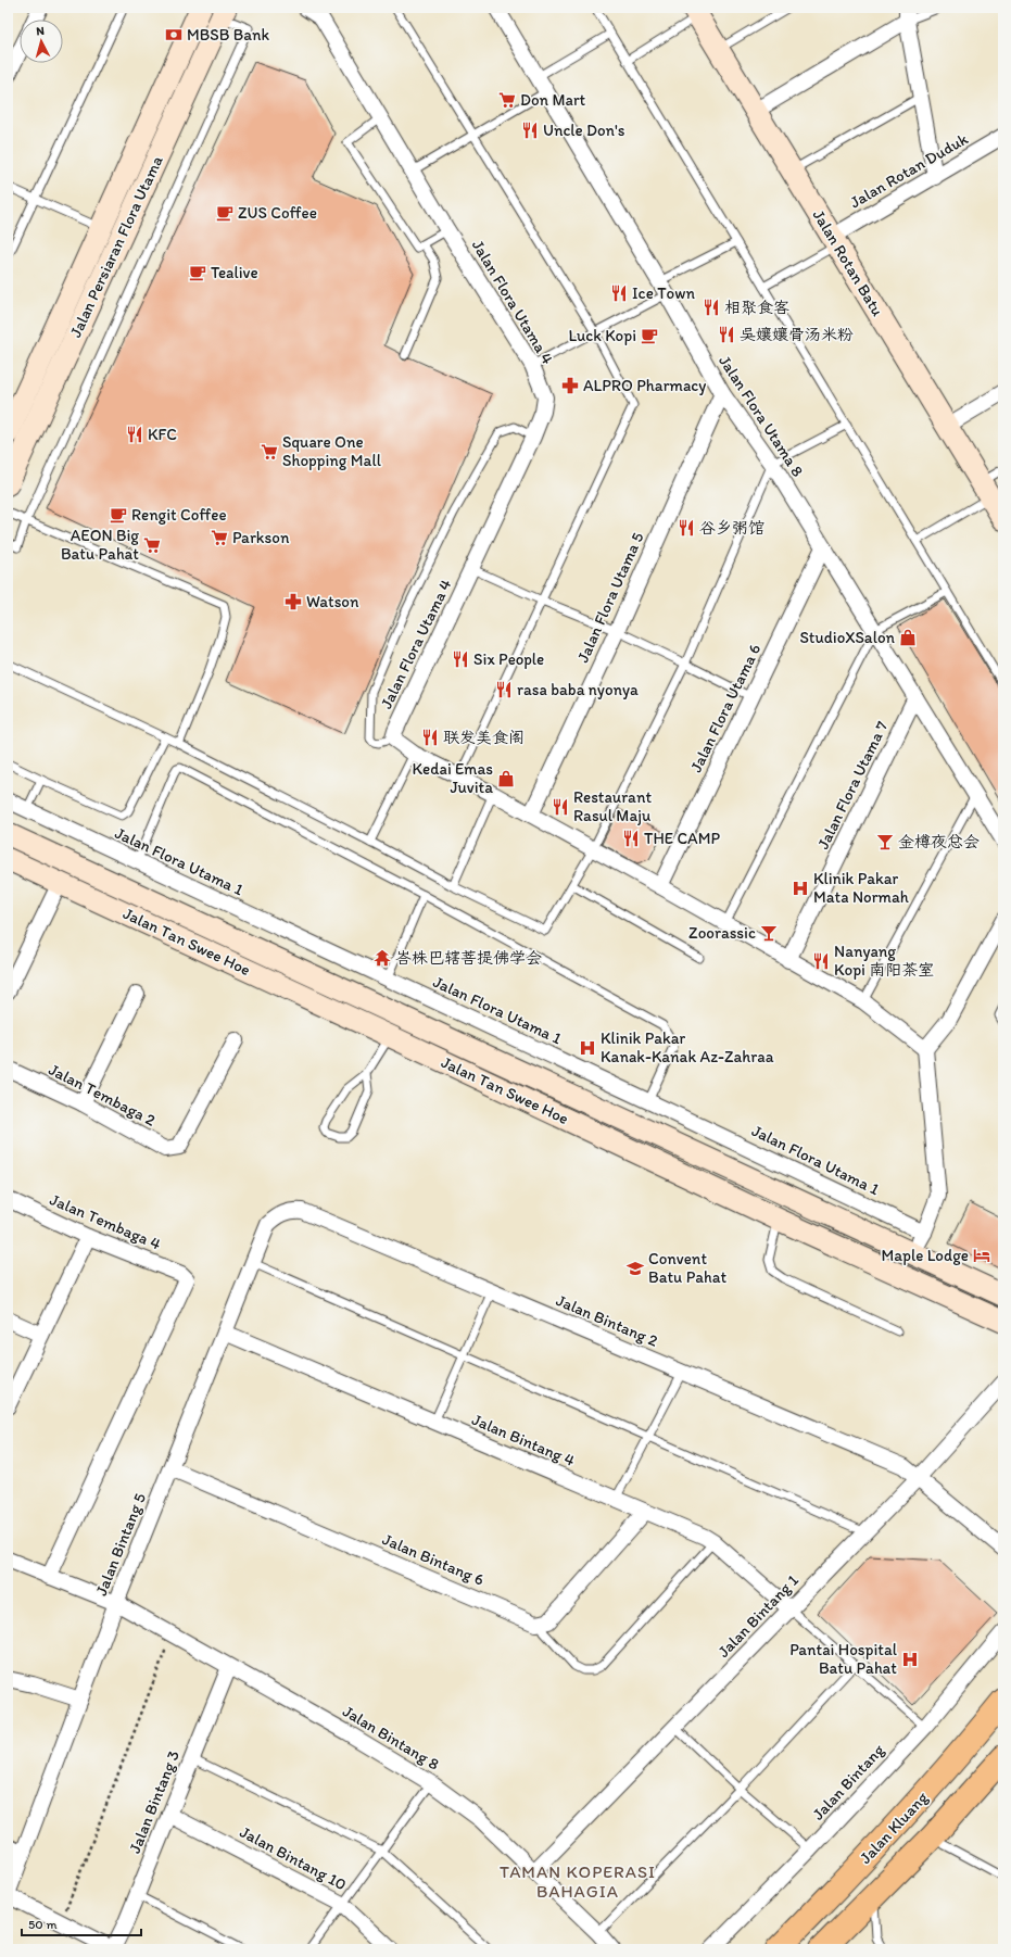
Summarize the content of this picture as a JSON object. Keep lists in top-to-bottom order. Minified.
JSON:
{"streets":{"highway":["Jalan Kluang"],"main road":["Jalan Persiaran Flora Utama","Jalan Rotan Batu","Jalan Tan Swee Hoe"],"street":["Jalan Rotan Duduk","Jalan Flora Utama 4","Jalan Flora Utama 8","Jalan Flora Utama 5","Jalan Flora Utama 6","Jalan Flora Utama 7","Jalan Flora Utama 1","Jalan Tembaga 2","Jalan Tembaga 4","Jalan Bintang 2","Jalan Bintang 4","Jalan Bintang 5","Jalan Bintang 6","Jalan Bintang 1","Jalan Bintang 8","Jalan Bintang","Jalan Bintang 3","Jalan Bintang 10"]},"crossings":[["Jalan Rotan Duduk","Jalan Rotan Batu"],["Jalan Flora Utama 8","Jalan Flora Utama 5"],["Jalan Flora Utama 8","Jalan Flora Utama 6"],["Jalan Flora Utama 8","Jalan Flora Utama 7"],["Jalan Tembaga 4","Jalan Bintang 8"],["Jalan Bintang 2","Jalan Bintang 5"],["Jalan Bintang 2","Jalan Bintang 1"],["Jalan Bintang 4","Jalan Bintang 5"],["Jalan Bintang 4","Jalan Bintang 1"],["Jalan Bintang 5","Jalan Bintang 6"],["Jalan Bintang 5","Jalan Bintang 8"],["Jalan Bintang 1","Jalan Bintang 8"],["Jalan Bintang 8","Jalan Bintang 3"],["Jalan Bintang 3","Jalan Bintang 10"]],"districts":["TAMAN KOPERASI BAHAGIA"],"places":{"bank":["MBSB Bank"],"supermarket":["Don Mart","Square One Shopping Mall","Parkson","AEON Big Batu Pahat"],"restaurant":["Uncle Don's","Ice Town","相聚食客","吴孃孃骨汤米粉","KFC","谷乡粥馆","Six People","rasa baba nyonya","联发美食阁","Restaurant Rasul Maju","THE CAMP","Nanyang Kopi 南阳茶室"],"cafe":["ZUS Coffee","Tealive","Luck Kopi","Rengit Coffee"],"pharmacy":["ALPRO Pharmacy","Watson"],"shop":["StudioXSalon","Kedai Emas Juvita"],"bar":["金樽夜总会","Zoorassic"],"hospital":["Klinik Pakar Mata Normah","Klinik Pakar Kanak-Kanak Az-Zahraa","Pantai Hospital Batu Pahat"],"temple":["峇株巴辖菩提佛学会"],"hotel":["Maple Lodge"],"school or university":["Convent Batu Pahat"]},"scale_bar":"50 m","north":"top"}
